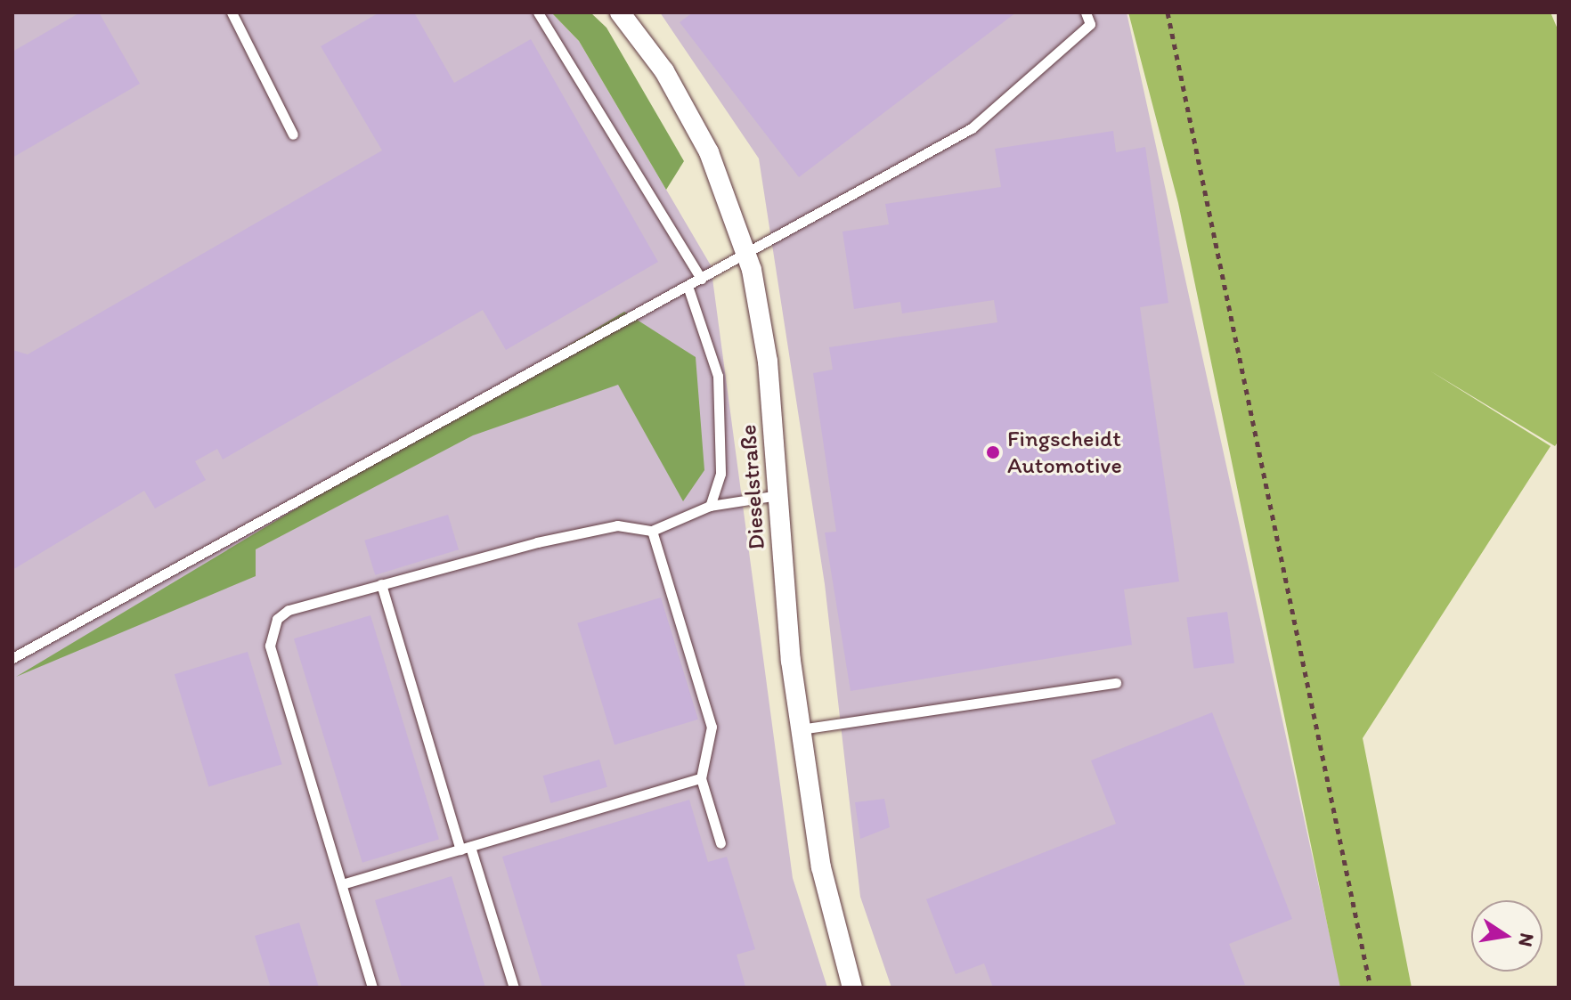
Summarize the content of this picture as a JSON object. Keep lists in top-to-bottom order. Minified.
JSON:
{"streets":{"street":["Dieselstraße"]},"places":["Fingscheidt Automotive"],"north":"right"}
